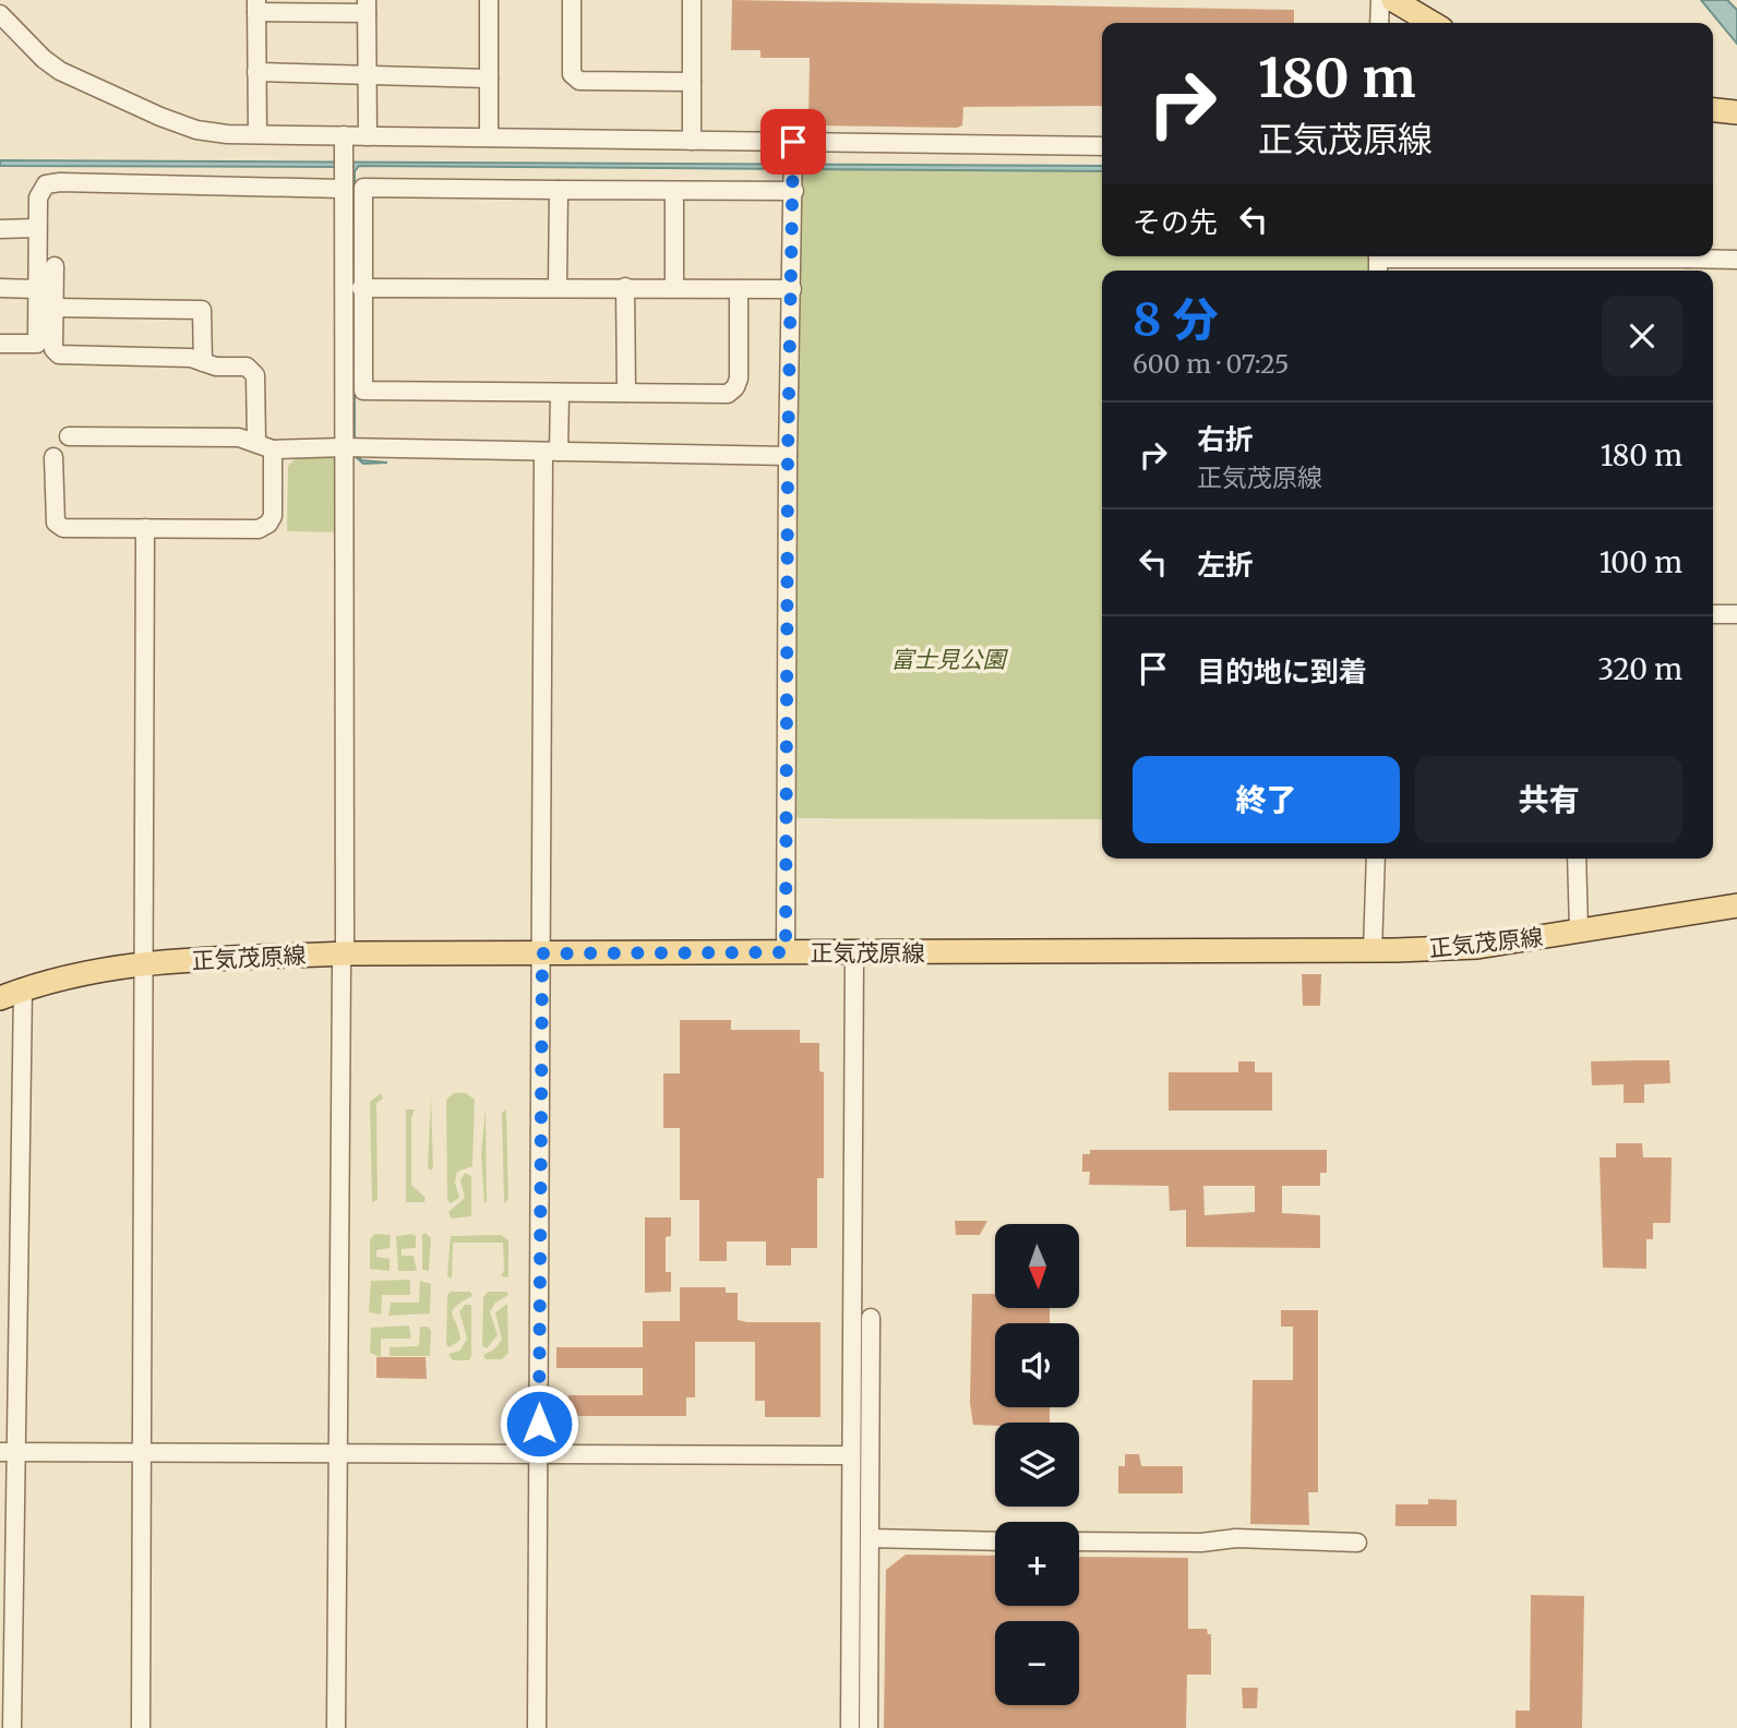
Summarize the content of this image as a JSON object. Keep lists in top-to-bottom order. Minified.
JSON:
{"streets":{"main road":["正気茂原線"]},"parks":["富士見公園"],"north":"bottom","page":{"turn":["180 m","正気茂原線"],"then":"その先","heading":["8 分","600 m · 07:25"],"list":[{"name":"右折","note":"正気茂原線","value":"180 m"},{"name":"左折","value":"100 m"},{"name":"目的地に到着","value":"320 m"}],"buttons":["終了","共有"],"map_buttons":["+","−"]}}
